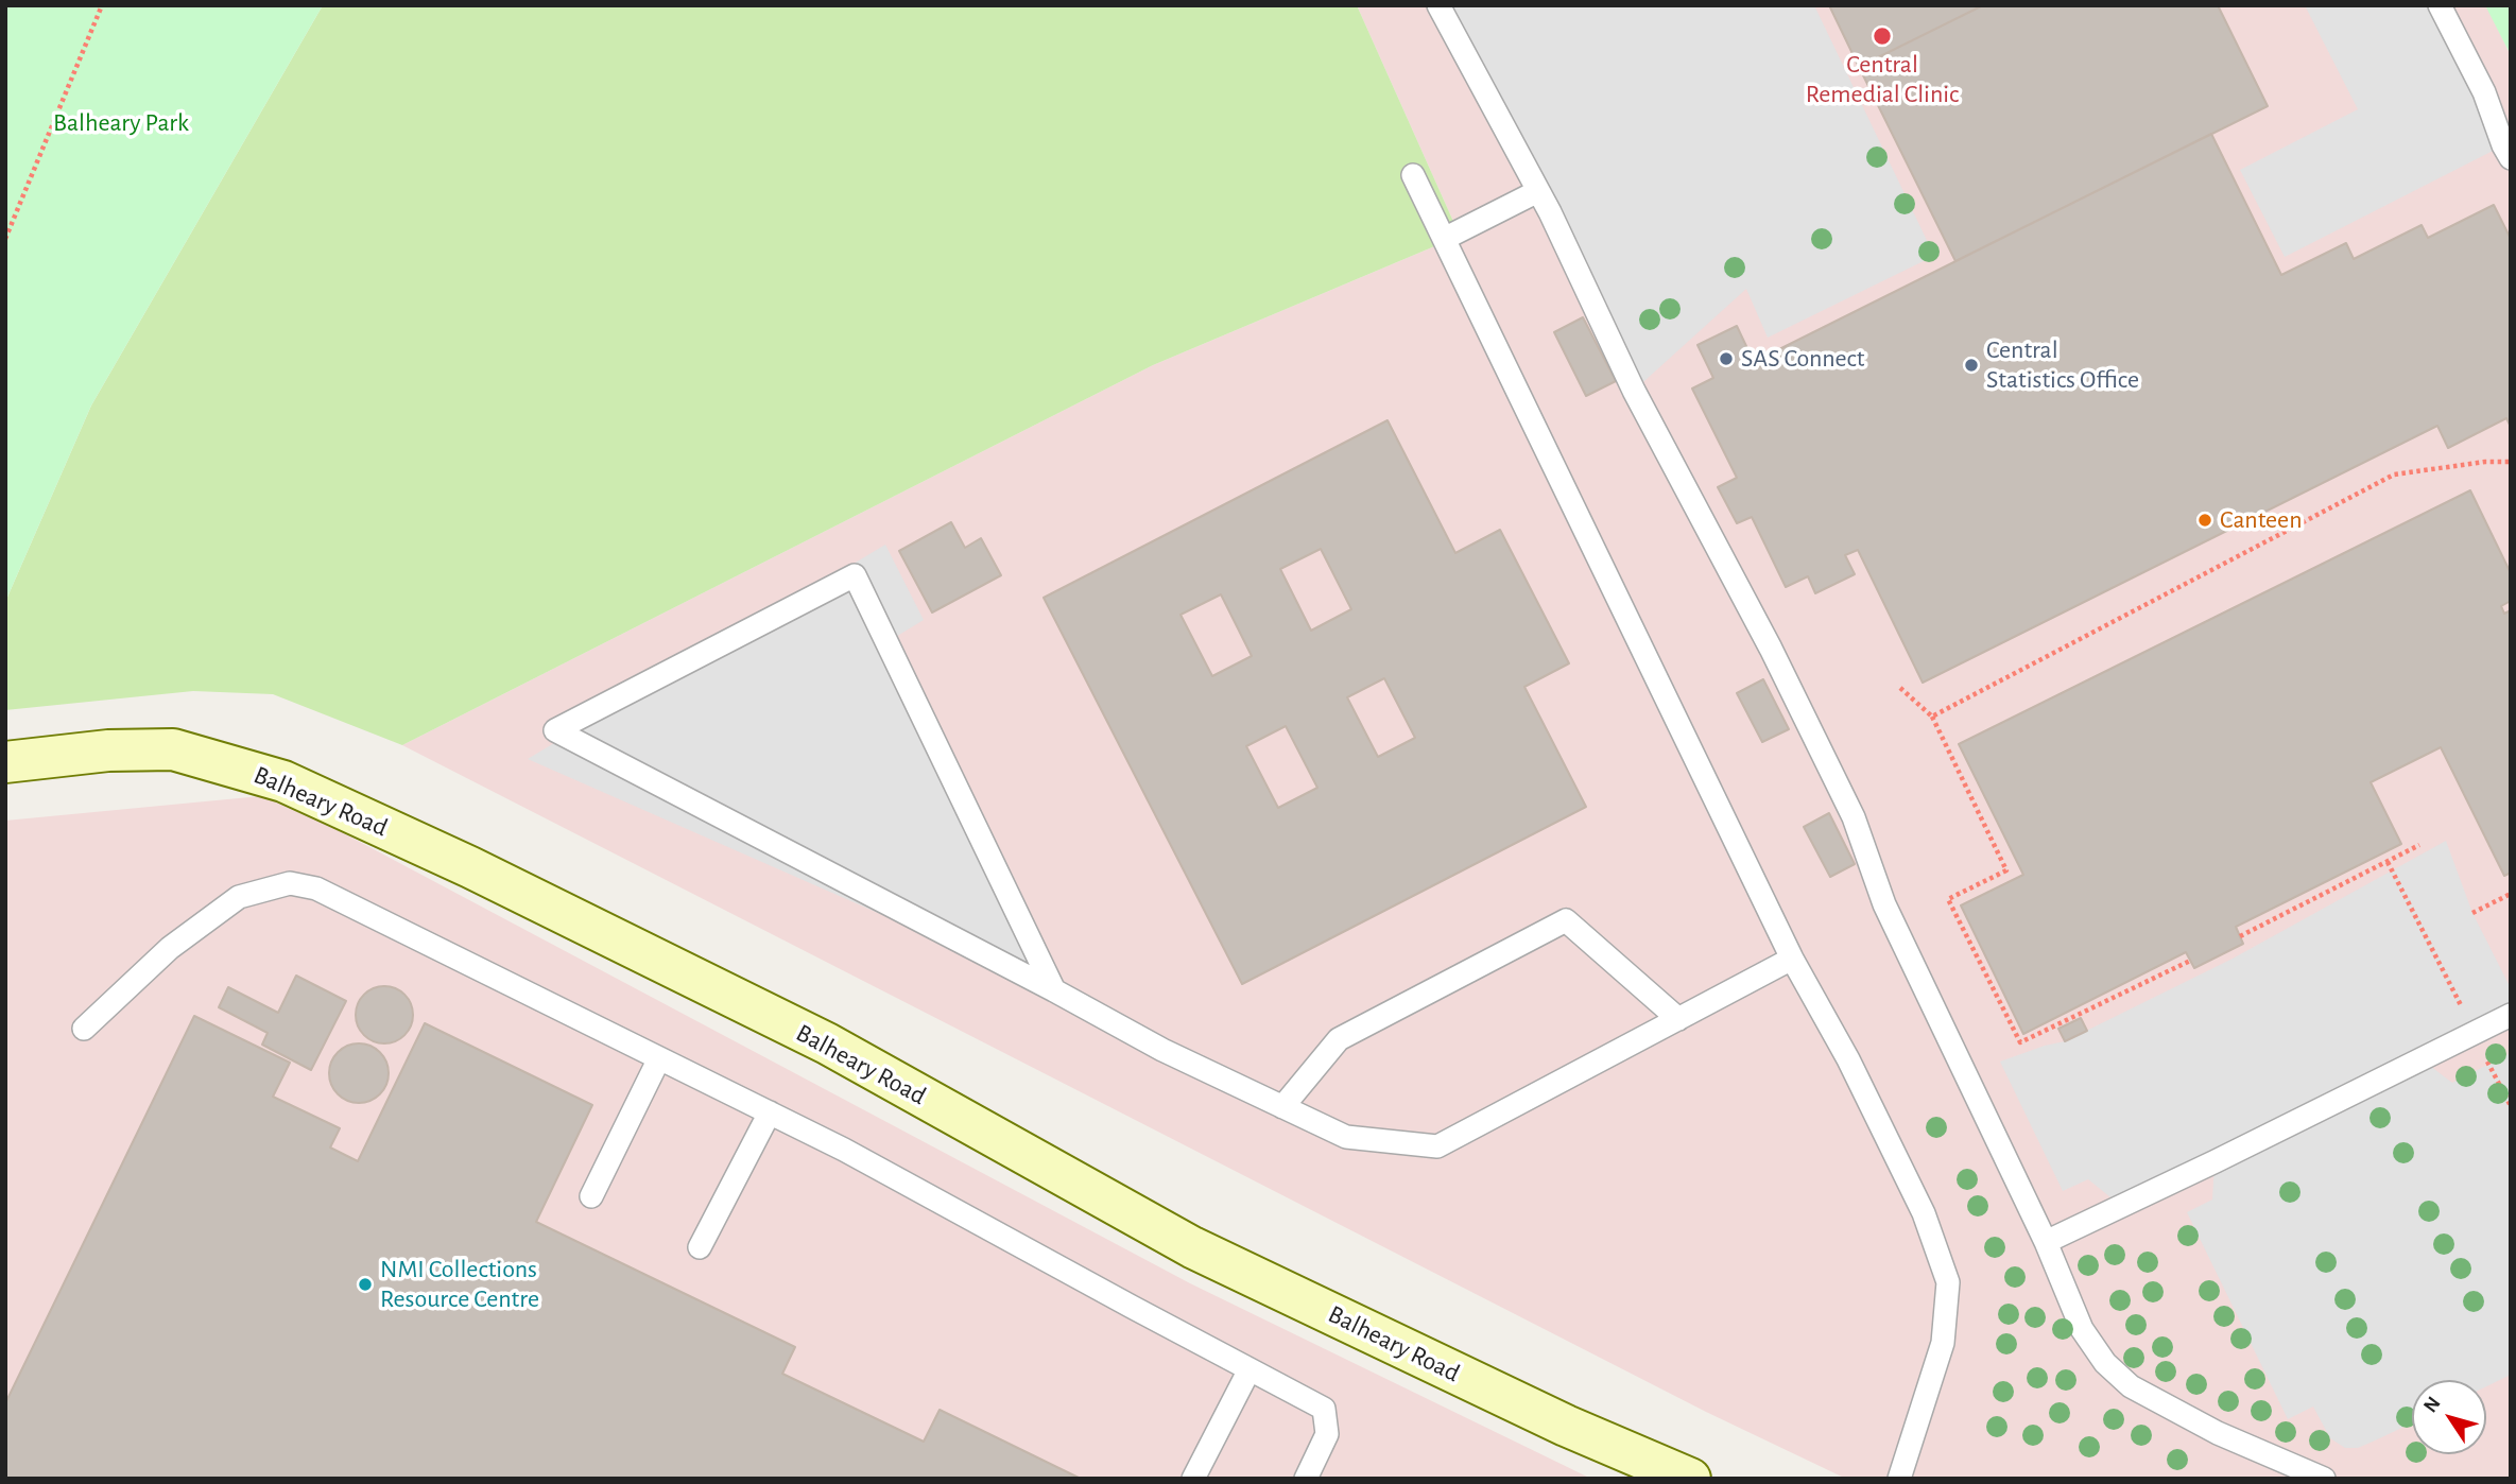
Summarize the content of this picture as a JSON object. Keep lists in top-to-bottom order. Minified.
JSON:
{"streets":{"street":["Balheary Road"]},"parks":["Balheary Park"],"places":["Central Remedial Clinic","SAS Connect","Central Statistics Office","Canteen","NMI Collections Resource Centre"],"north":"top left"}
